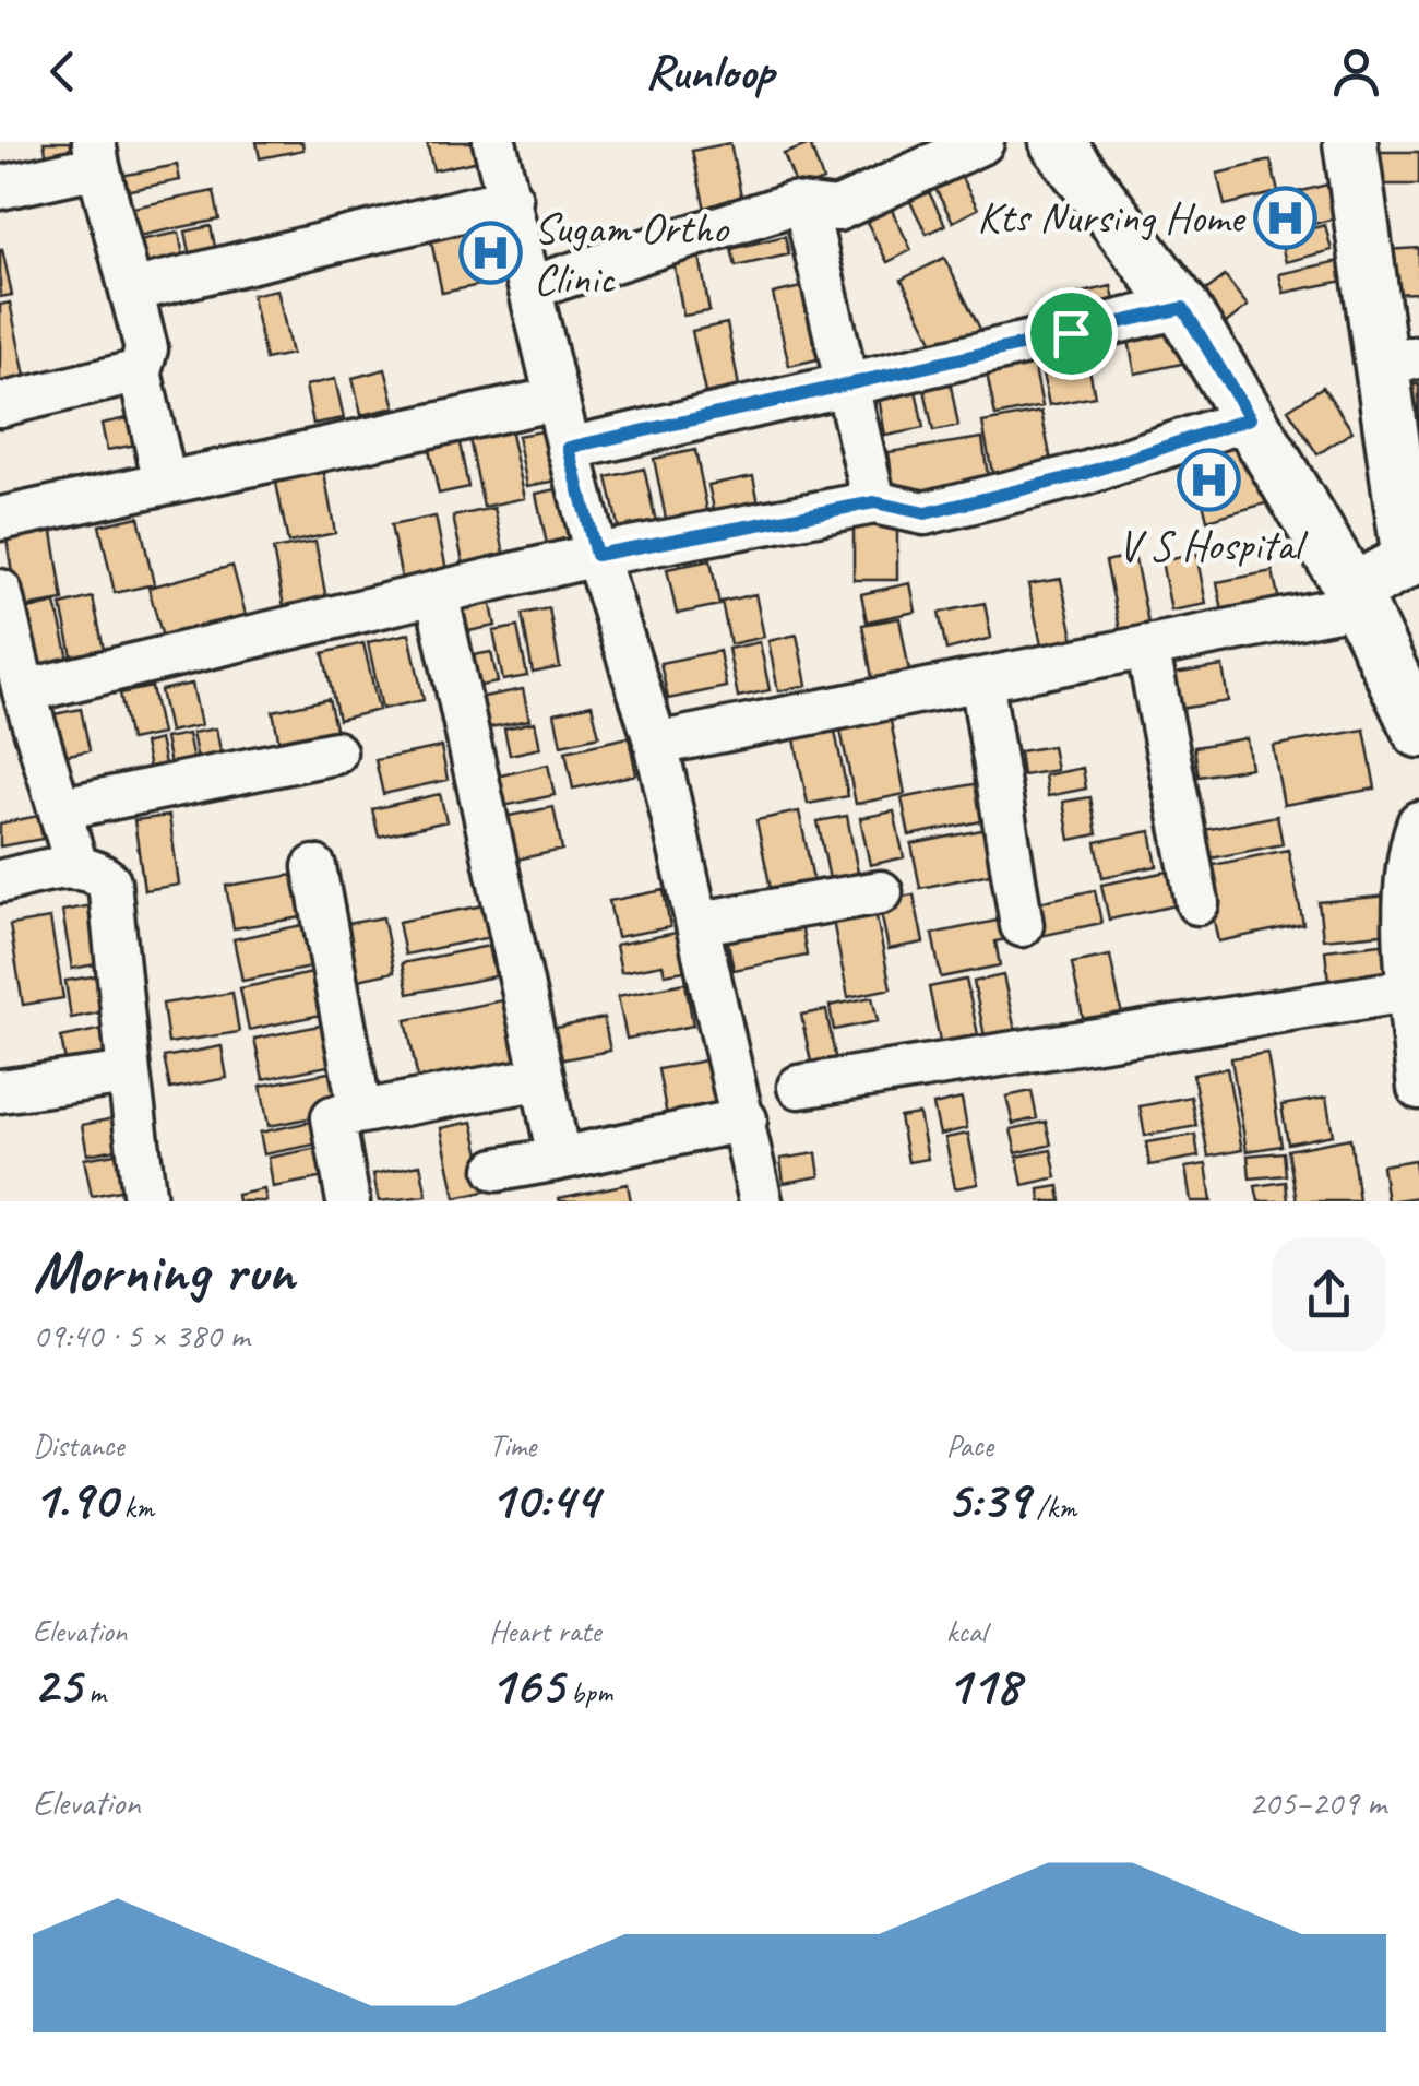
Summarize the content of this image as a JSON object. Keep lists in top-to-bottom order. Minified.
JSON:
{"places":{"hospital":["Kts Nursing Home","Sugam Ortho Clinic","V S Hospital"]},"page":{"header":"Runloop","heading":["Morning run","09:40 · 5 × 380 m"],"stats":[["Distance","1.90 km"],["Time","10:44"],["Pace","5:39 /km"],["Elevation","25 m"],["Heart rate","165 bpm"],["kcal","118"]],"chart":["Elevation","205–209 m"]}}
